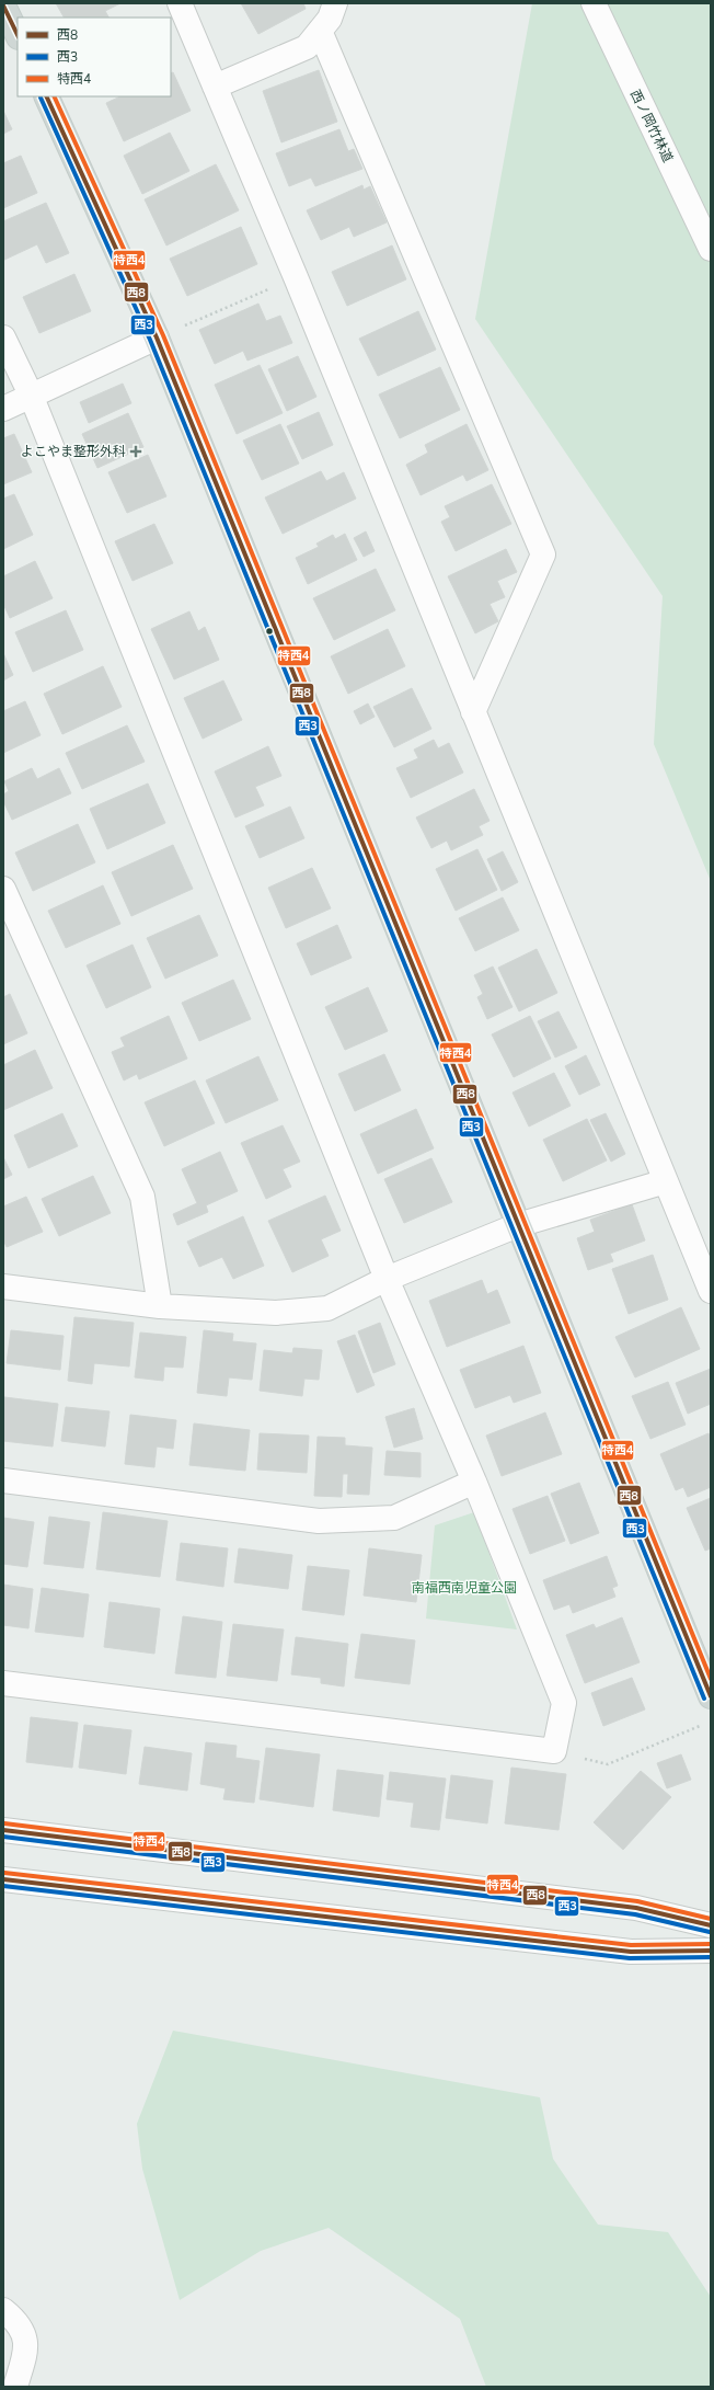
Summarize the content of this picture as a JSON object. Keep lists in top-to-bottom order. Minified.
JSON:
{"streets":{"street":["西ノ岡竹林道"]},"parks":["南福西南児童公園"],"places":{"health":["よこやま整形外科"]},"lines":["transit line 西8","transit line 特西4","transit line 西3"],"legend":["西8","西3","特西4"]}
